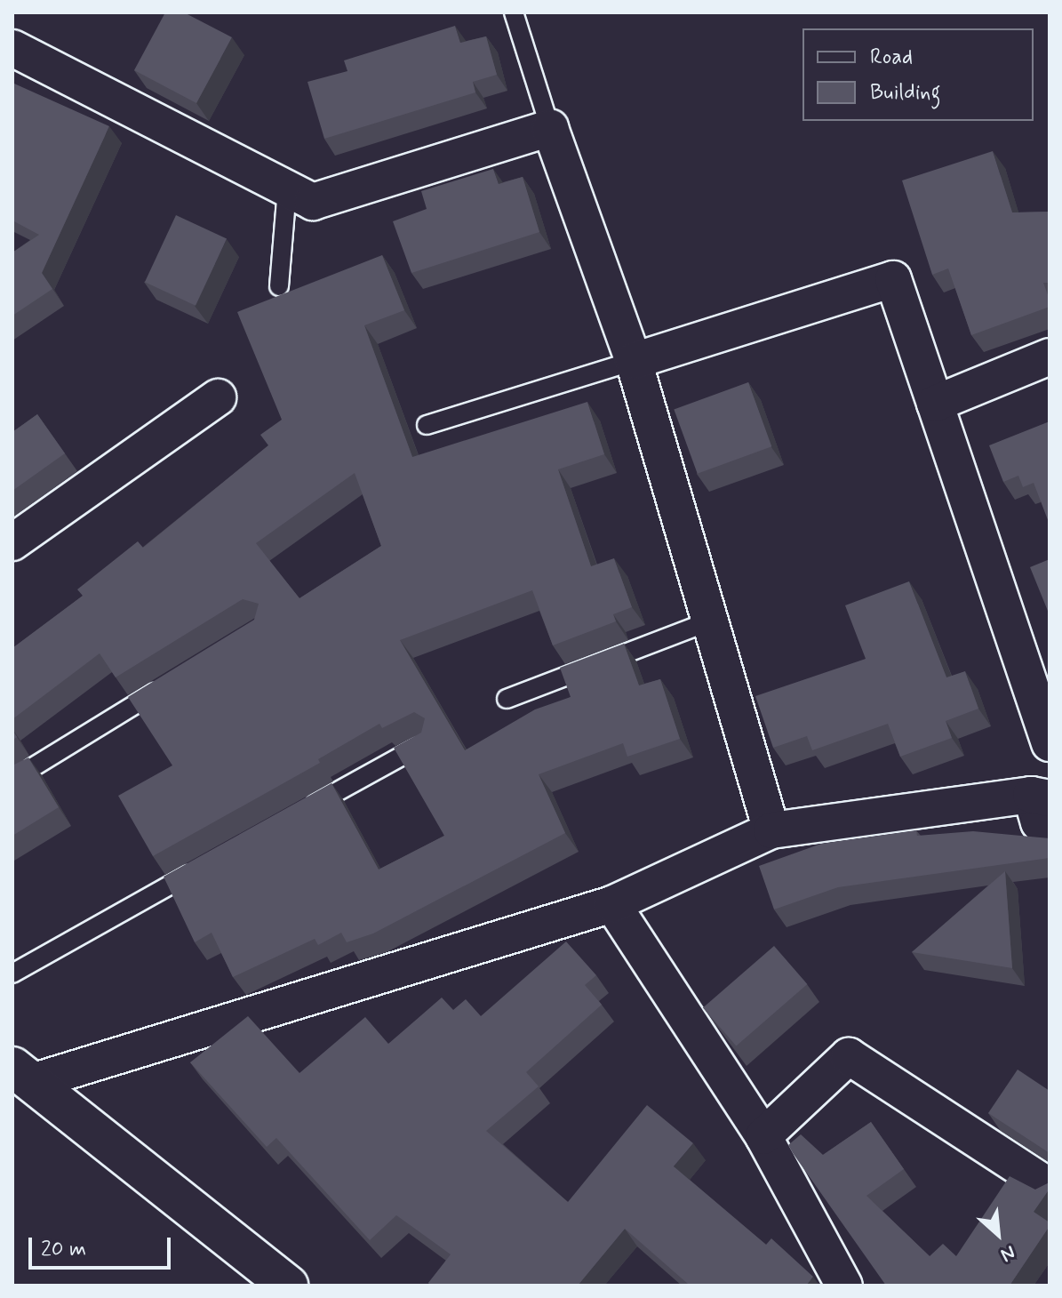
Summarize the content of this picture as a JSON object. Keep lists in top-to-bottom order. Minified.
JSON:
{"legend":["Road","Building"],"scale_bar":"20 m","north":"bottom right"}
